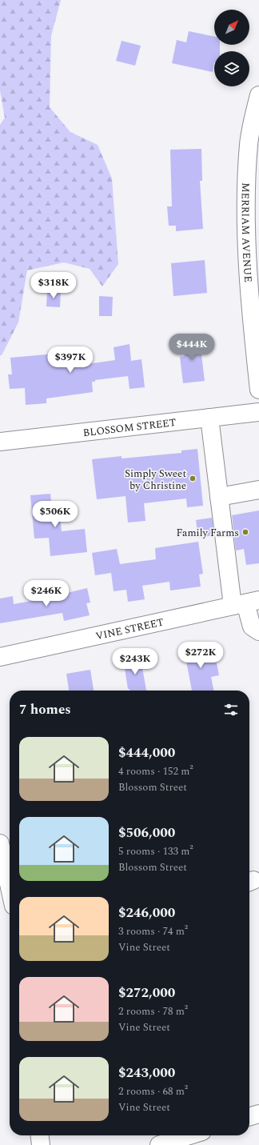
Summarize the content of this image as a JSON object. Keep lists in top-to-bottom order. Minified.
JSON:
{"streets":{"street":["MERRIAM AVENUE","BLOSSOM STREET","VINE STREET"]},"places":["Simply Sweet by Christine","Family Farms"],"north":"top right","page":{"price":["$318K","$444K","$397K","$506K","$246K","$272K","$243K"],"heading":"7 homes","list":[{"name":"$444,000","note":"4 rooms · 152 m² · Blossom Street"},{"name":"$506,000","note":"5 rooms · 133 m² · Blossom Street"},{"name":"$246,000","note":"3 rooms · 74 m² · Vine Street"},{"name":"$272,000","note":"2 rooms · 78 m² · Vine Street"},{"name":"$243,000","note":"2 rooms · 68 m² · Vine Street"}]}}
